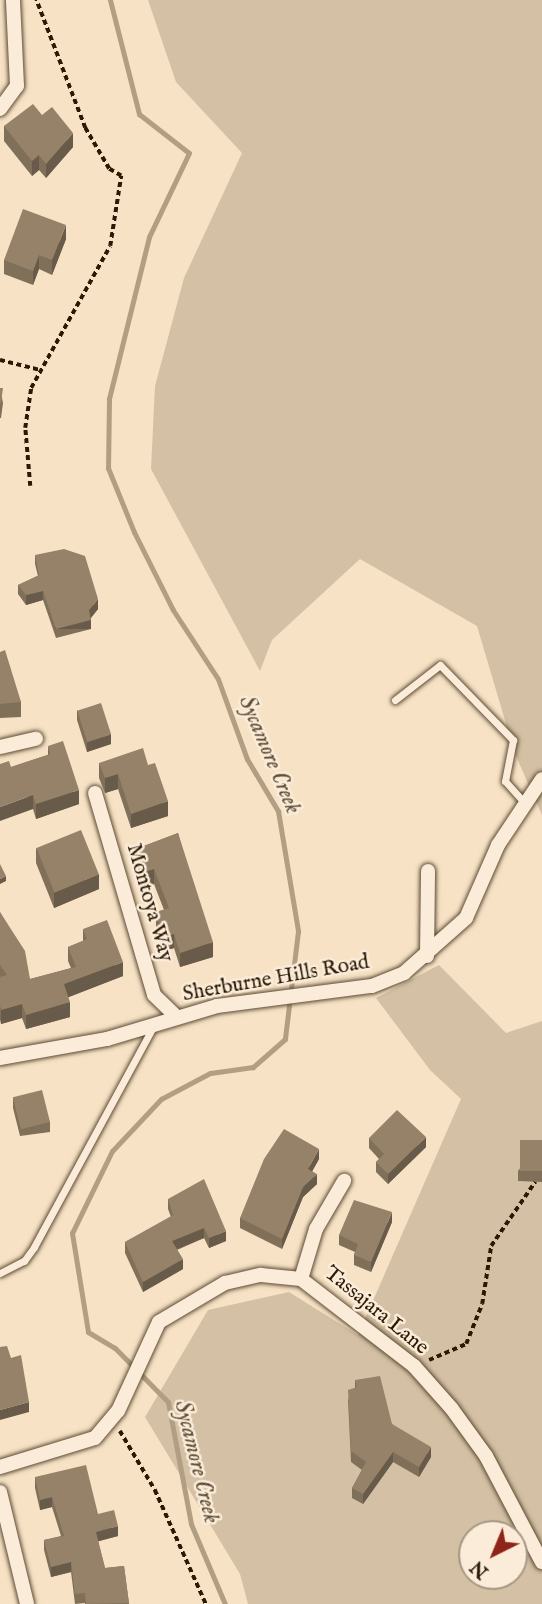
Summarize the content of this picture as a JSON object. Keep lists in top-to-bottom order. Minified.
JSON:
{"streets":{"street":["Montoya Way","Sherburne Hills Road","Tassajara Lane"]},"crossings":[["Montoya Way","Sherburne Hills Road"]],"water":["Sycamore Creek"],"north":"bottom left"}
